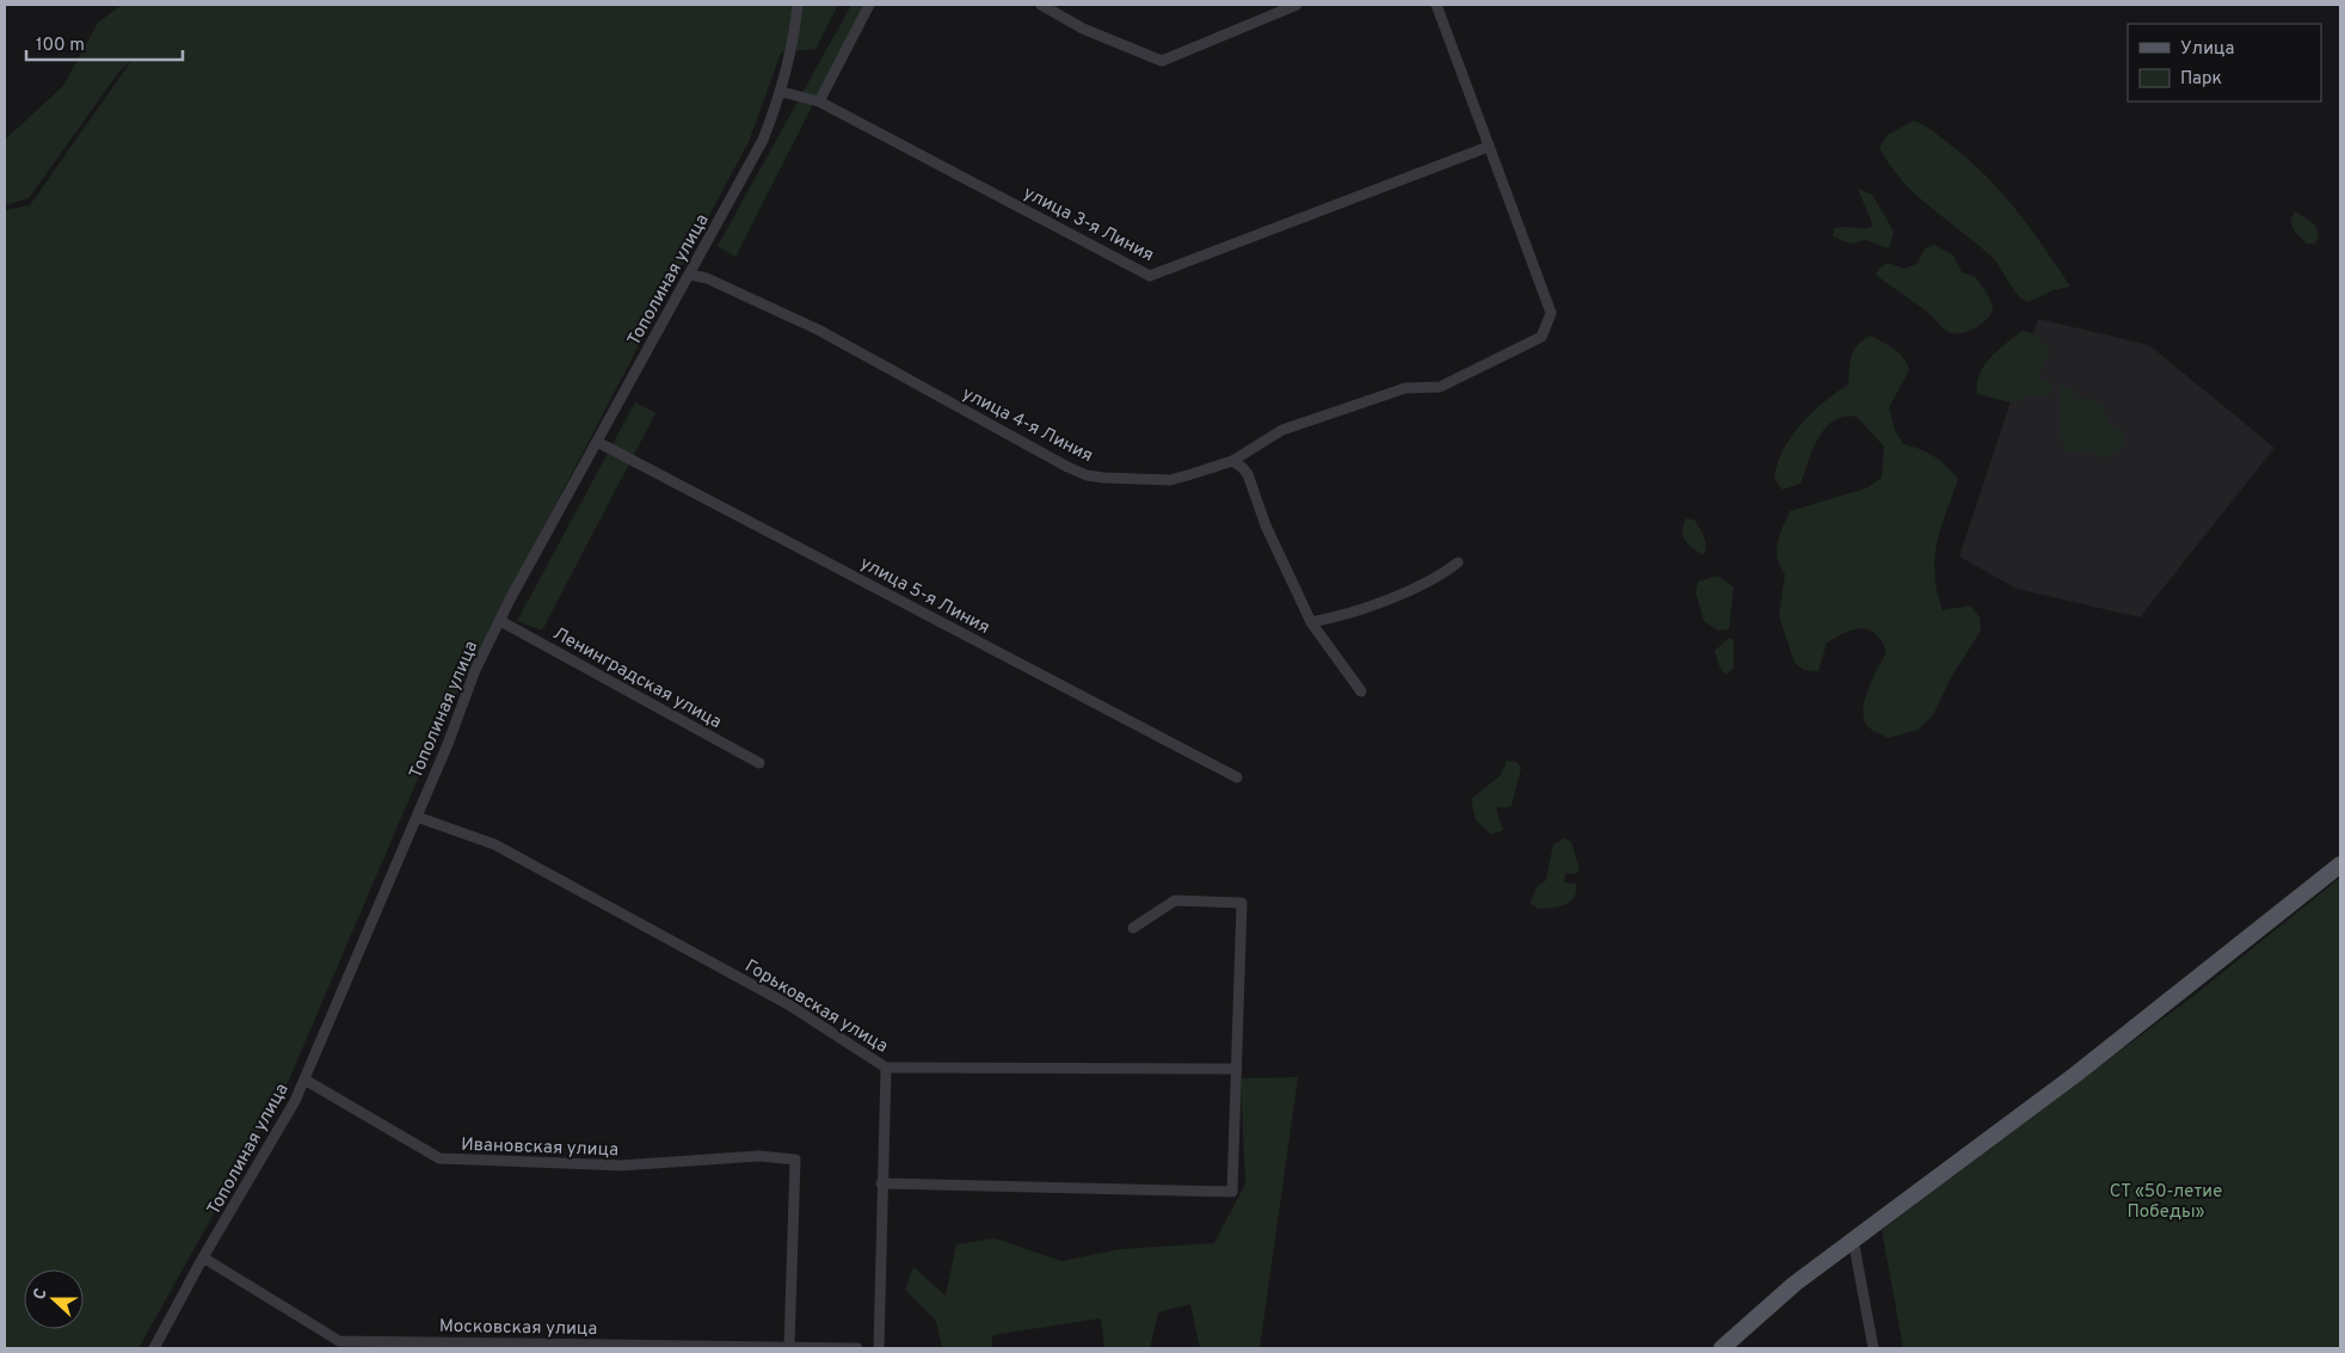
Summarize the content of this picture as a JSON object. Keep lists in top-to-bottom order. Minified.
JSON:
{"streets":{"street":["улица 3-я Линия","Тополиная улица","улица 4-я Линия","улица 5-я Линия","Ленинградская улица","Горьковская улица","Ивановская улица","Московская улица"]},"crossings":[["улица 3-я Линия","Тополиная улица"],["улица 3-я Линия","улица 4-я Линия"],["Тополиная улица","улица 4-я Линия"],["Тополиная улица","улица 5-я Линия"],["Тополиная улица","Ленинградская улица"],["Тополиная улица","Горьковская улица"],["Тополиная улица","Ивановская улица"],["Тополиная улица","Московская улица"],["Ивановская улица","Московская улица"]],"parks":["СТ «50-летие Победы»"],"legend":["Улица","Парк"],"scale_bar":"100 m","north":"left"}
